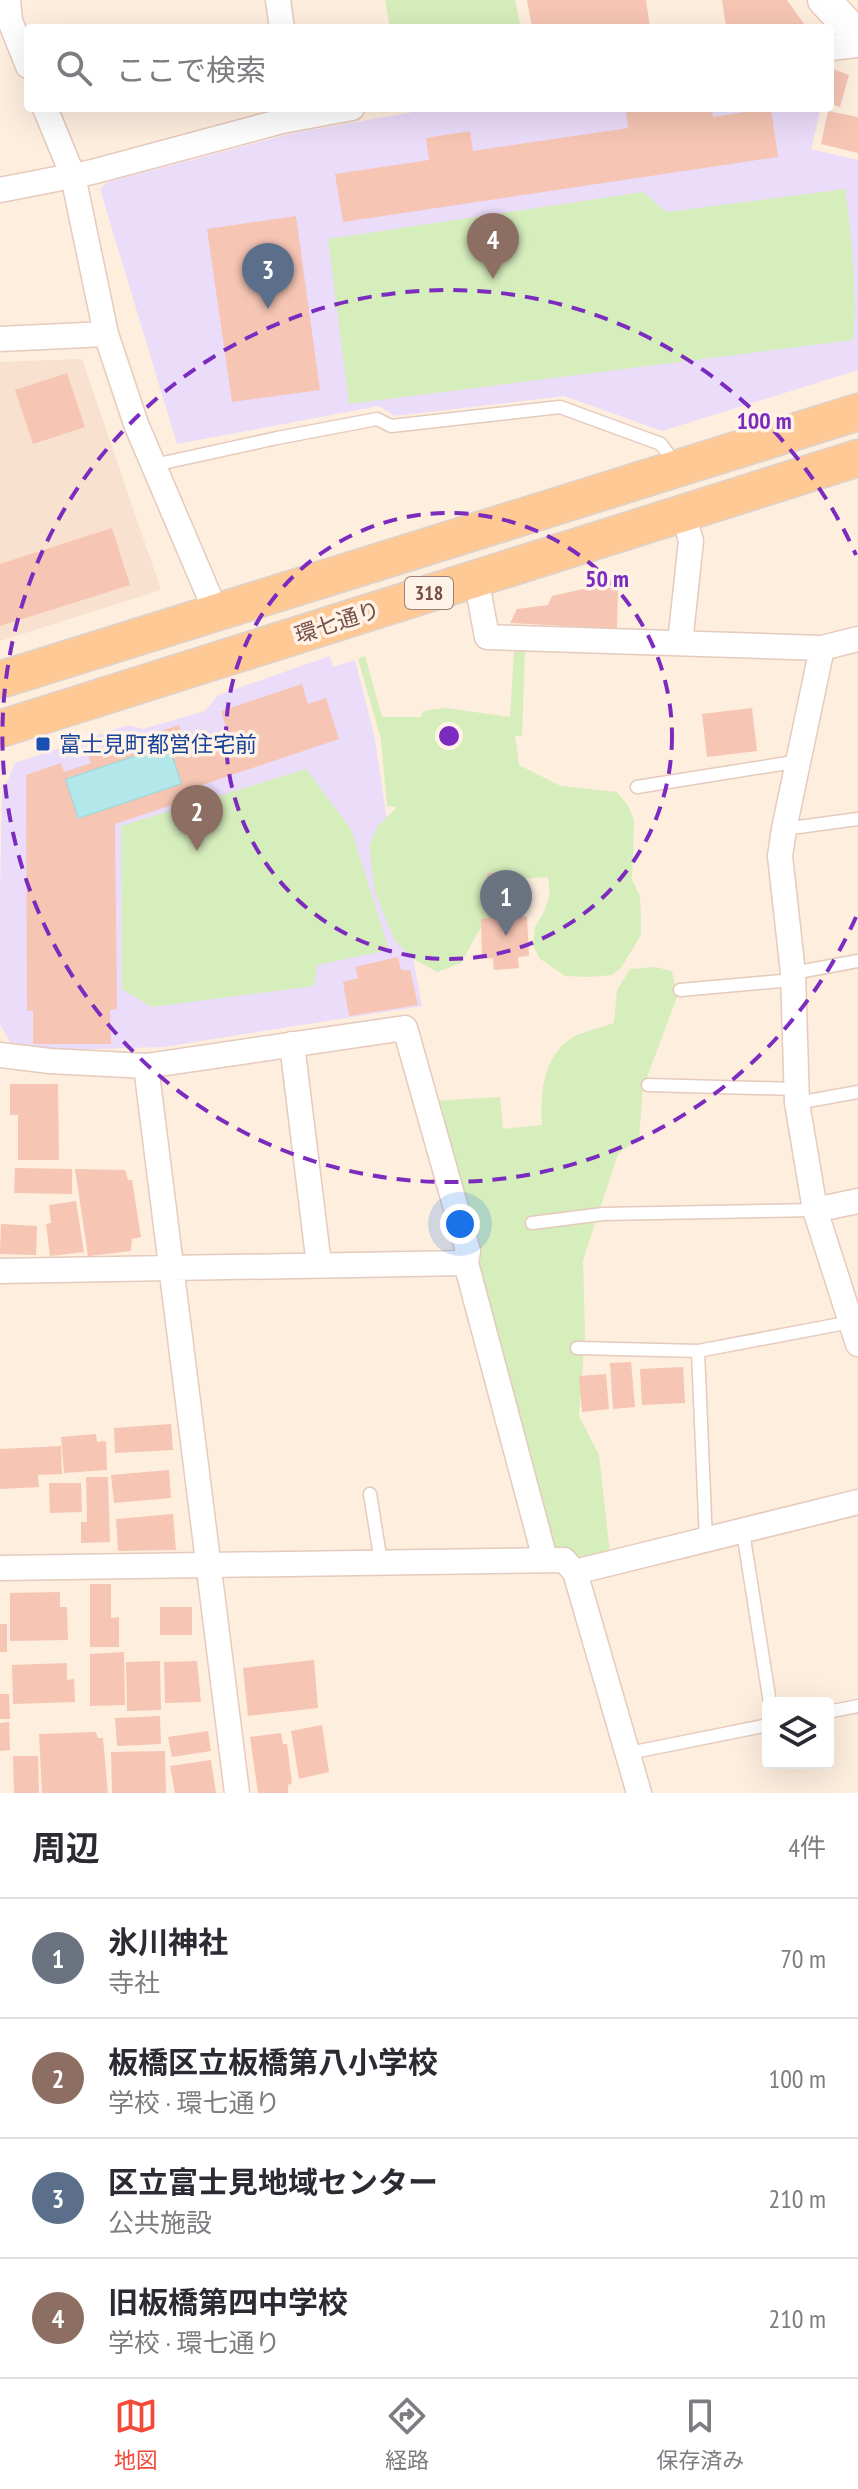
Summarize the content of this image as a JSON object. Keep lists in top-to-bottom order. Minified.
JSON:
{"streets":{"main road":["318","環七通り"]},"places":{"transit":["富士見町都営住宅前"]},"page":{"search":"ここで検索","pins":["4","3","2","1"],"heading":["周辺","4件"],"list":[{"mark":"1","name":"氷川神社","note":"寺社","value":"70 m"},{"mark":"2","name":"板橋区立板橋第八小学校","note":"学校 · 環七通り","value":"100 m"},{"mark":"3","name":"区立富士見地域センター","note":"公共施設","value":"210 m"},{"mark":"4","name":"旧板橋第四中学校","note":"学校 · 環七通り","value":"210 m"}],"nav":["地図","経路","保存済み"]},"rings":["100 m","50 m"]}
